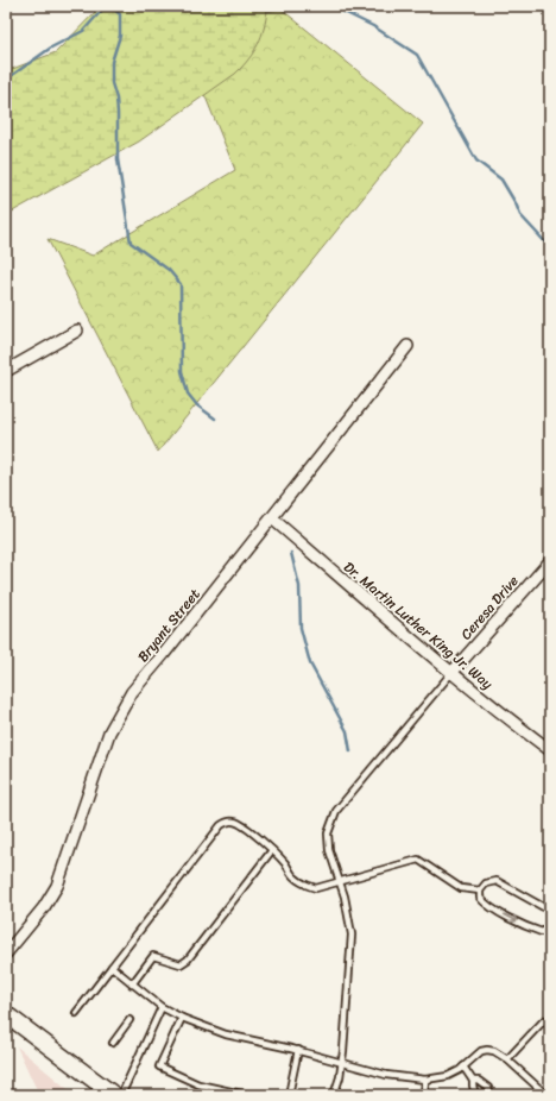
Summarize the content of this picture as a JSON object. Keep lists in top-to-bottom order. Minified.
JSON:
{"streets":{"street":["Ceresa Drive","Bryant Street","Dr. Martin Luther King Jr. Way"]},"crossings":[["Ceresa Drive","Dr. Martin Luther King Jr. Way"],["Bryant Street","Dr. Martin Luther King Jr. Way"]]}
